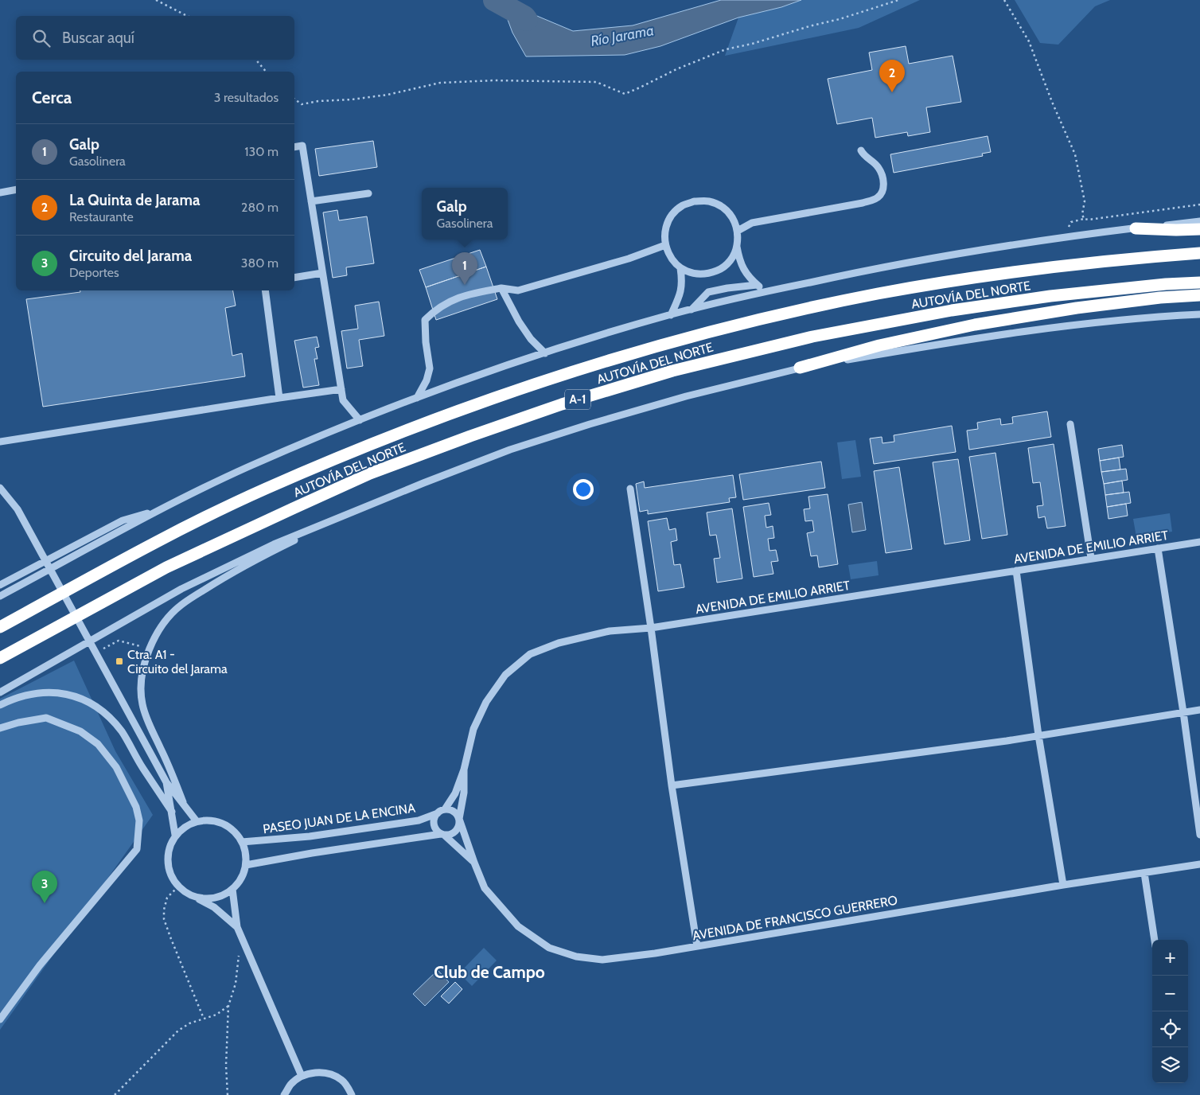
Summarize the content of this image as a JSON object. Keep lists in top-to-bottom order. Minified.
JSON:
{"streets":{"highway":["AUTOVÍA DEL NORTE","A-1"],"street":["AVENIDA DE EMILIO ARRIET","PASEO JUAN DE LA ENCINA","AVENIDA DE FRANCISCO GUERRERO"]},"crossings":[["AVENIDA DE EMILIO ARRIET","PASEO JUAN DE LA ENCINA"],["AVENIDA DE EMILIO ARRIET","AVENIDA DE FRANCISCO GUERRERO"],["PASEO JUAN DE LA ENCINA","AVENIDA DE FRANCISCO GUERRERO"]],"districts":["Club de Campo"],"water":["Río Jarama"],"places":{"transit":["Ctra. A1 - Circuito del Jarama"]},"page":{"search":"Buscar aquí","pins":["2","1","3"],"heading":["Cerca","3 resultados"],"list":[{"mark":"1","name":"Galp","note":"Gasolinera","value":"130 m"},{"mark":"2","name":"La Quinta de Jarama","note":"Restaurante","value":"280 m"},{"mark":"3","name":"Circuito del Jarama","note":"Deportes","value":"380 m"}],"popup":["Galp","Gasolinera"],"map_buttons":["+","−"]}}
